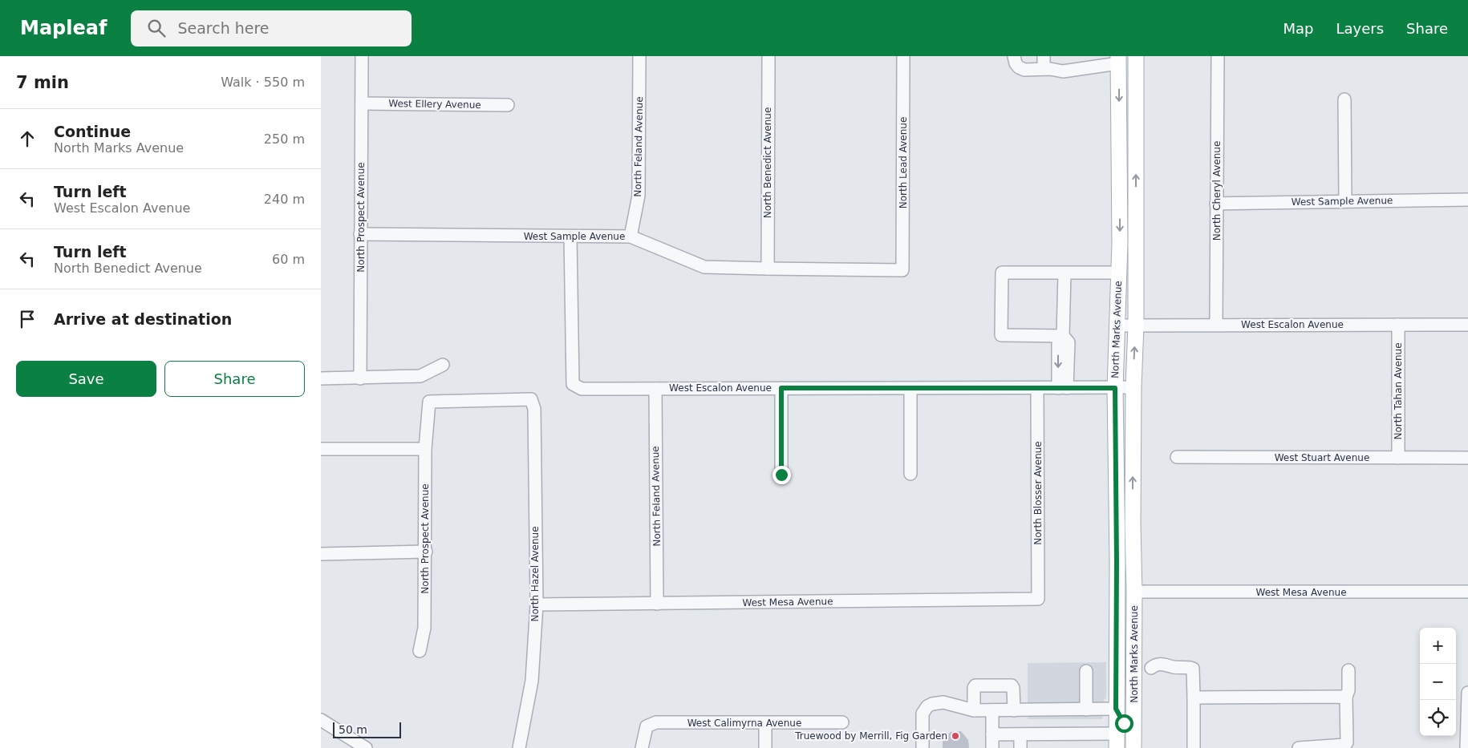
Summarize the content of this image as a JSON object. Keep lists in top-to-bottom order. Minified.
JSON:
{"streets":{"main road":["North Marks Avenue"],"street":["West Ellery Avenue","North Feland Avenue","North Benedict Avenue","North Lead Avenue","North Cheryl Avenue","West Sample Avenue","North Prospect Avenue","West Escalon Avenue","North Tahan Avenue","West Stuart Avenue","North Blosser Avenue","North Hazel Avenue","West Mesa Avenue","West Calimyrna Avenue"]},"crossings":[["West Ellery Avenue","North Prospect Avenue"],["North Feland Avenue","West Sample Avenue"],["North Feland Avenue","West Escalon Avenue"],["North Feland Avenue","West Mesa Avenue"],["North Benedict Avenue","West Sample Avenue"],["North Lead Avenue","West Sample Avenue"],["North Cheryl Avenue","West Sample Avenue"],["North Cheryl Avenue","West Escalon Avenue"],["West Sample Avenue","North Prospect Avenue"],["West Sample Avenue","West Escalon Avenue"],["North Prospect Avenue","North Hazel Avenue"],["West Escalon Avenue","North Marks Avenue"],["West Escalon Avenue","North Tahan Avenue"],["West Escalon Avenue","North Blosser Avenue"],["North Marks Avenue","West Mesa Avenue"],["North Tahan Avenue","West Stuart Avenue"],["North Blosser Avenue","West Mesa Avenue"],["North Hazel Avenue","West Mesa Avenue"]],"places":["Truewood by Merrill, Fig Garden"],"scale_bar":"50 m","page":{"header":"Mapleaf","search":"Search here","nav":["Map","Layers","Share"],"heading":["7 min","Walk · 550 m"],"list":[["Continue","North Marks Avenue","250 m"],["Turn left","West Escalon Avenue","240 m"],["Turn left","North Benedict Avenue","60 m"],"Arrive at destination"],"buttons":["Save","Share"],"map_buttons":["+","−"],"scale":"50 m"}}
